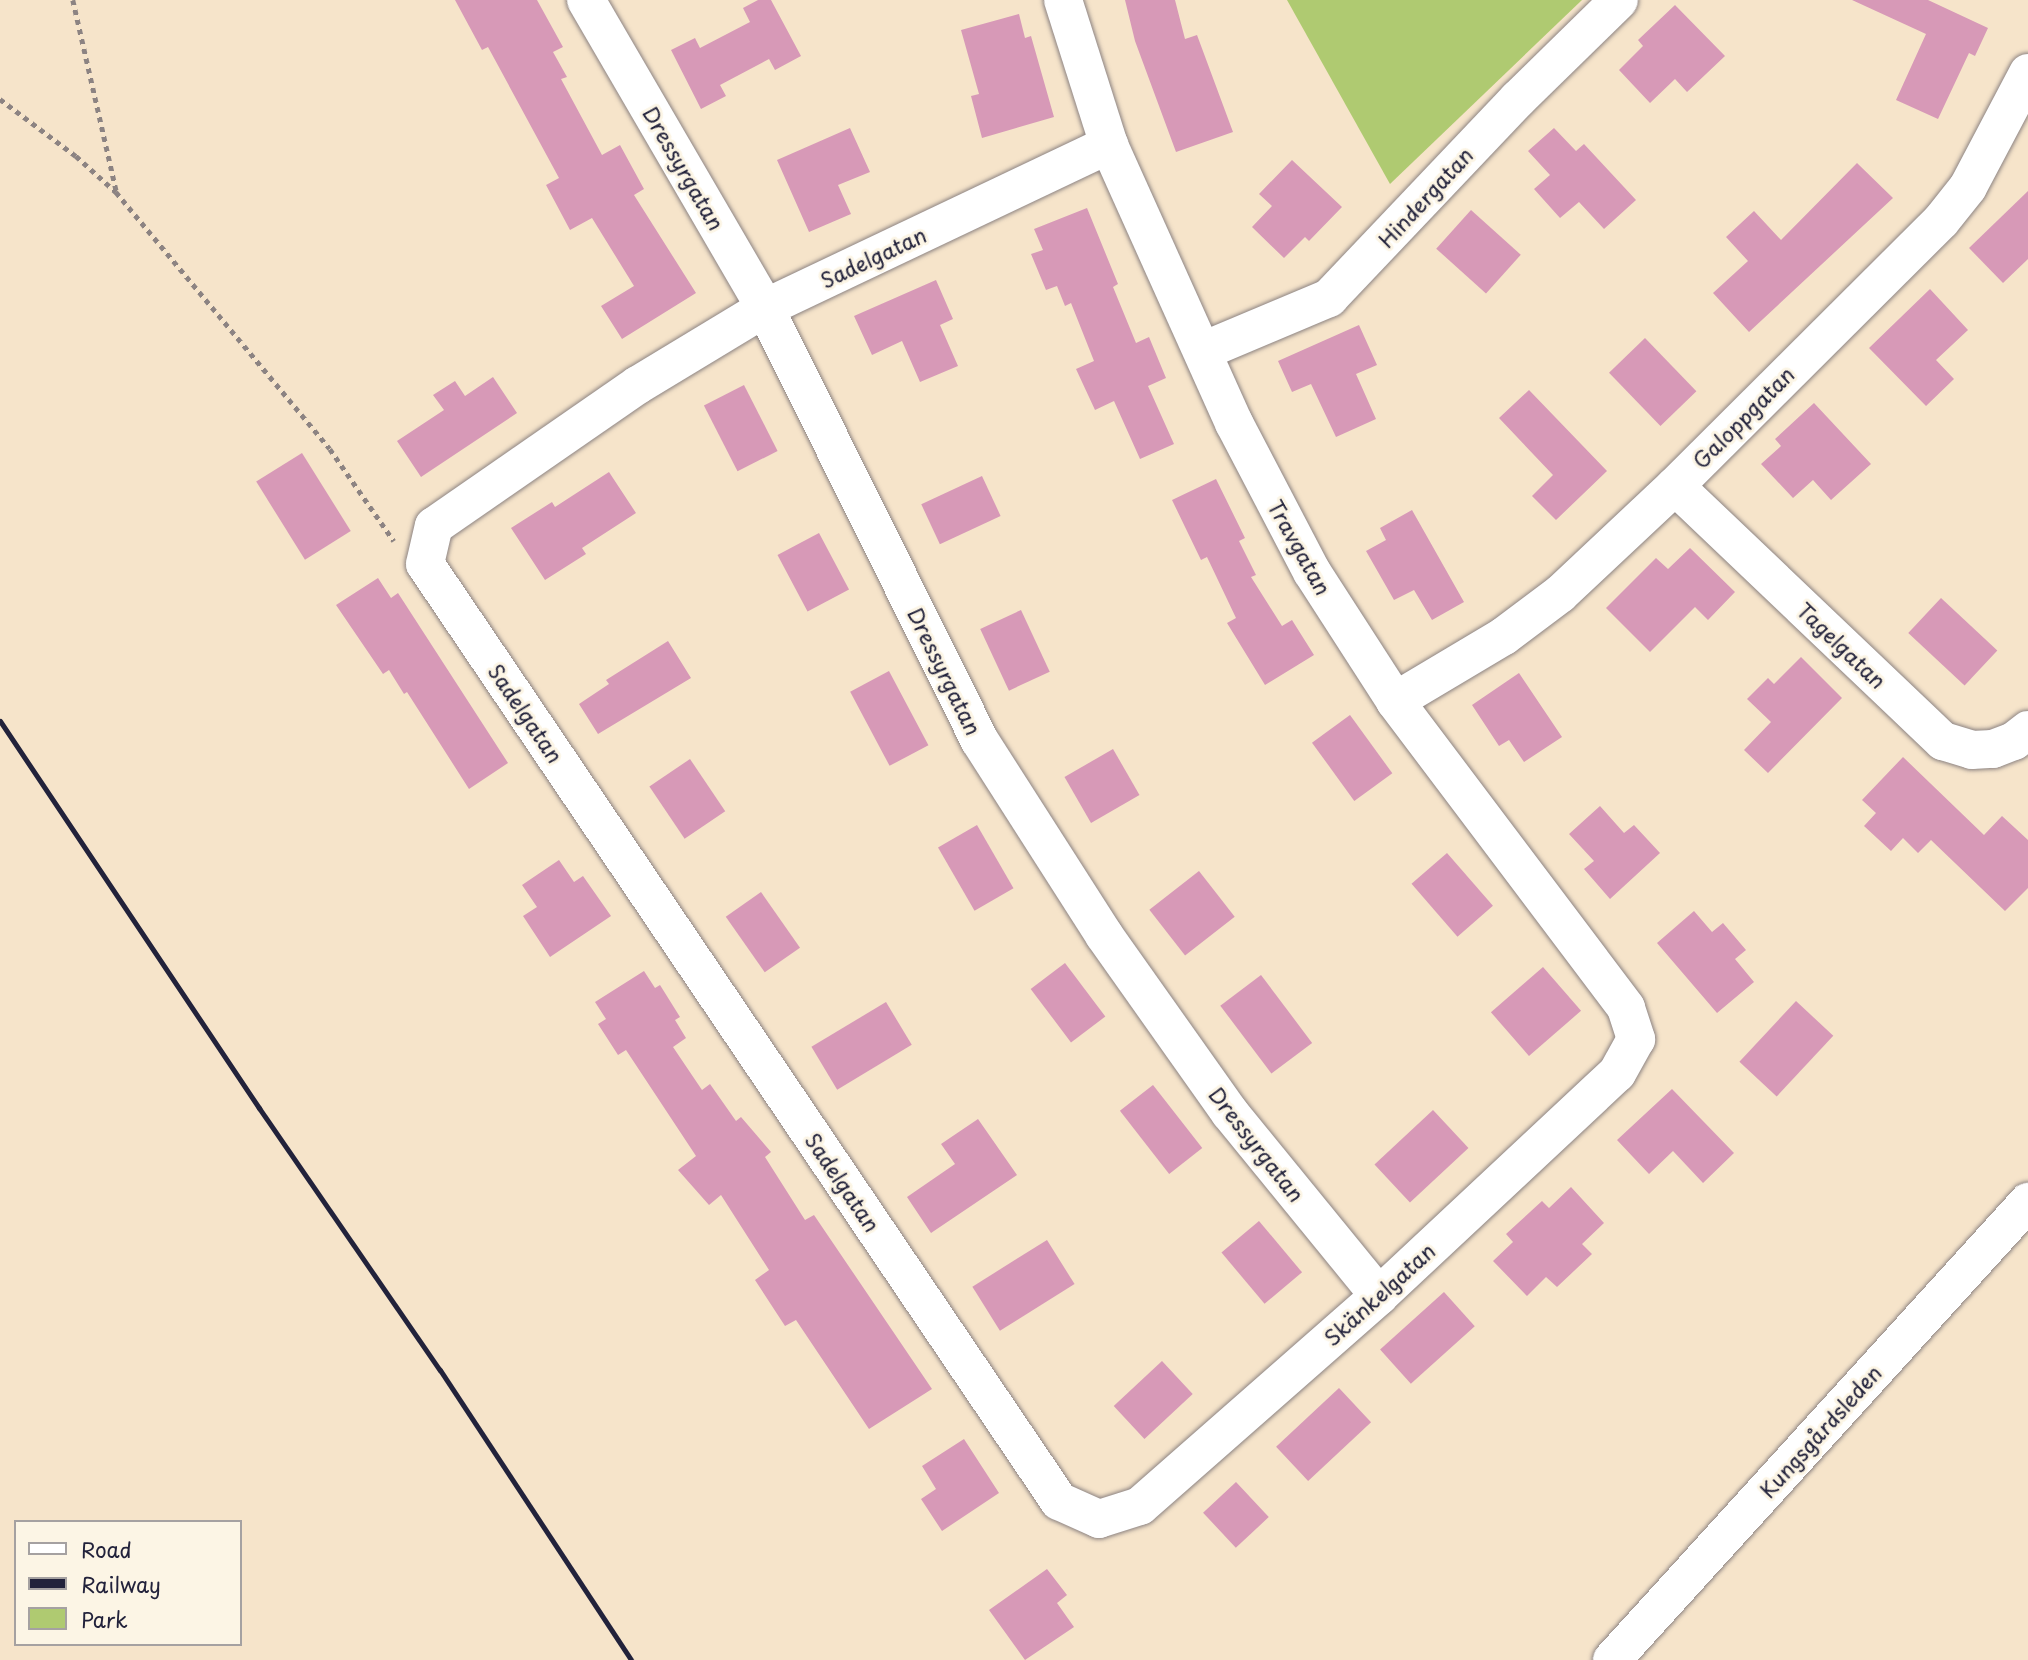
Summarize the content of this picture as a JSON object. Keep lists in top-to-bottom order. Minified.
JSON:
{"streets":{"street":["Dressyrgatan","Hindergatan","Sadelgatan","Galoppgatan","Travgatan","Tagelgatan","Skänkelgatan","Kungsgårdsleden"]},"crossings":[["Dressyrgatan","Sadelgatan"],["Dressyrgatan","Skänkelgatan"],["Hindergatan","Travgatan"],["Sadelgatan","Travgatan"],["Sadelgatan","Skänkelgatan"],["Galoppgatan","Travgatan"],["Galoppgatan","Tagelgatan"],["Travgatan","Skänkelgatan"]],"legend":["Road","Railway","Park"]}
